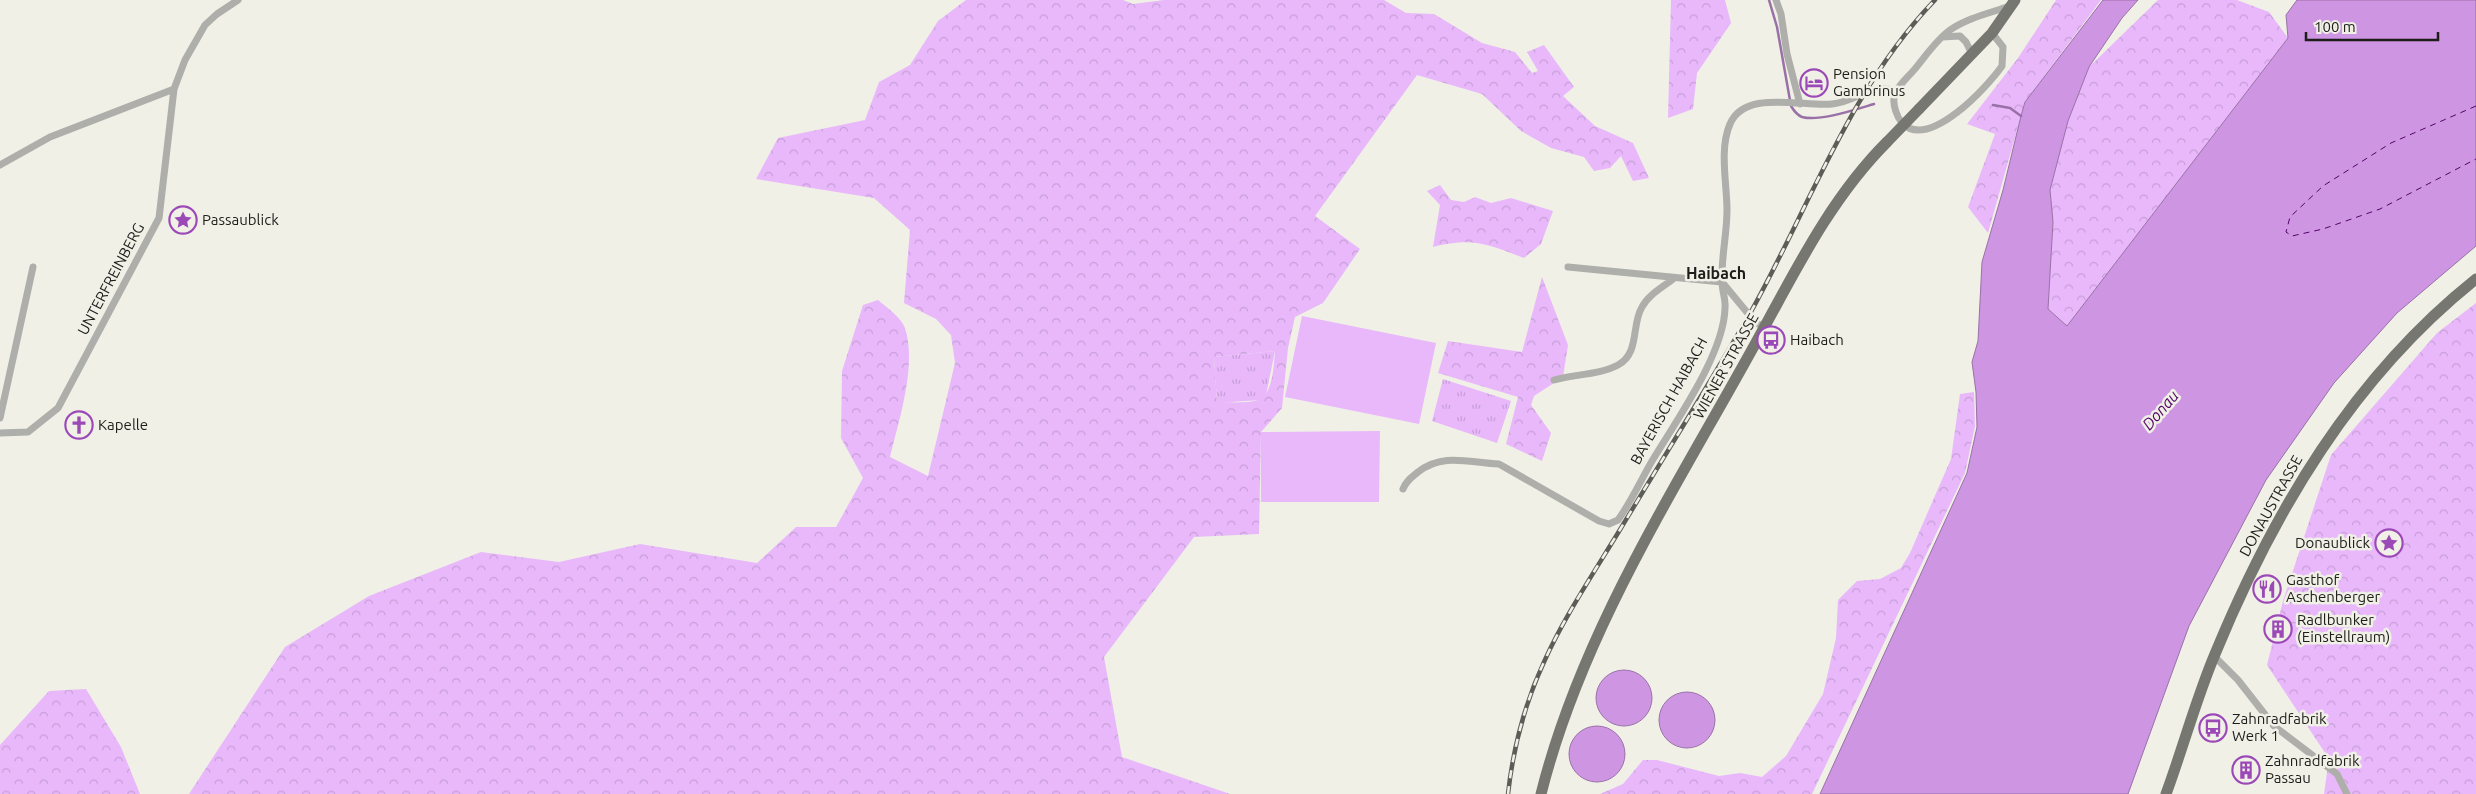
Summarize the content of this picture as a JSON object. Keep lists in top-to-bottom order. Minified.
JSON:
{"streets":{"main road":["WIENER STRASSE","DONAUSTRASSE"],"street":["UNTERFREINBERG","BAYERISCH HAIBACH"]},"districts":["Haibach"],"water":["Donau"],"places":{"hotel":["Pension Gambrinus"],"place":["Passaublick","Donaublick"],"bus stop":["Haibach","Zahnradfabrik Werk 1"],"church":["Kapelle"],"restaurant":["Gasthof Aschenberger"],"building":["Radlbunker (Einstellraum)","Zahnradfabrik Passau"]},"scale_bar":"100 m"}
